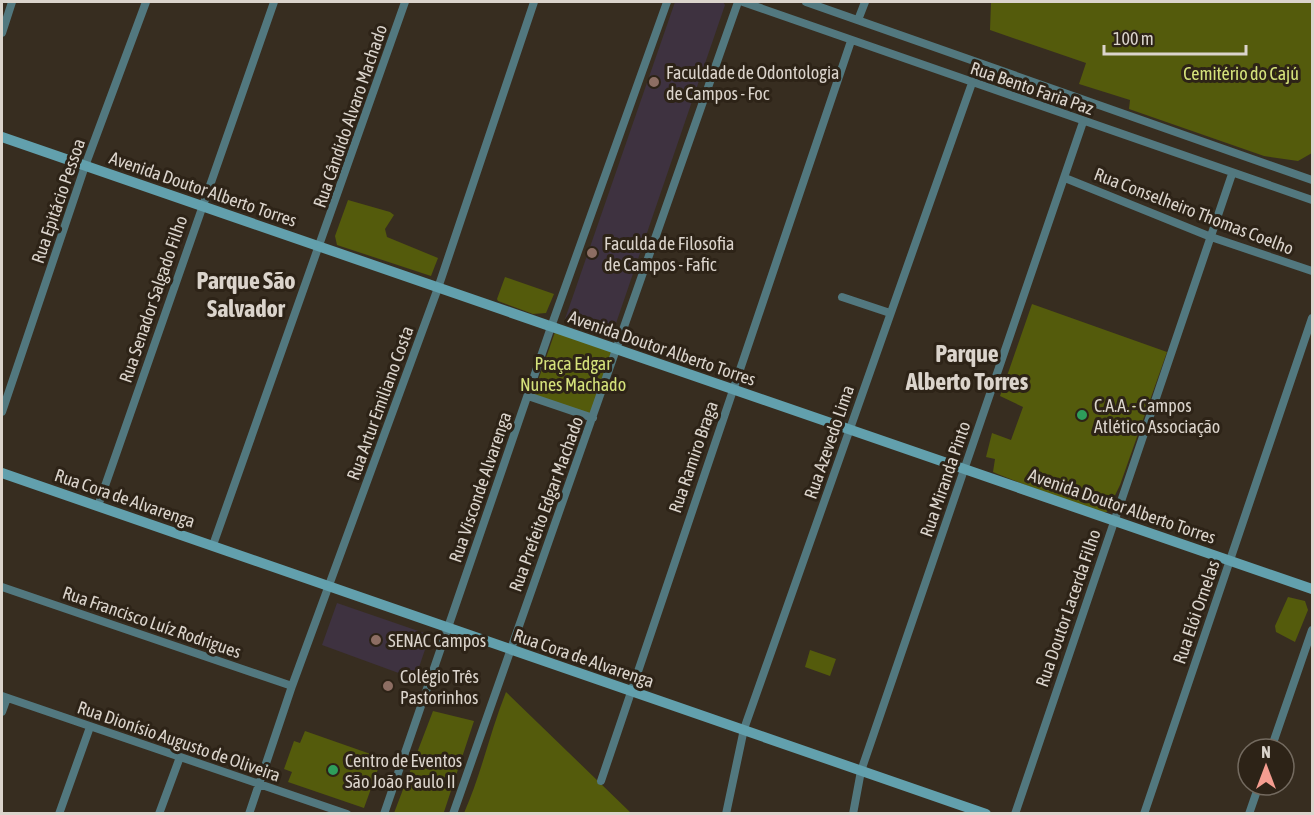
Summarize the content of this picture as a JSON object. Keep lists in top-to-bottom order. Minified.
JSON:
{"streets":{"main road":["Avenida Doutor Alberto Torres","Rua Cora de Alvarenga"],"street":["Rua Bento Faria Paz","Rua Cândido Alvaro Machado","Rua Epitácio Pessoa","Rua Conselheiro Thomas Coelho","Rua Senador Salgado Filho","Rua Artur Emiliano Costa","Rua Azevedo Lima","Rua Ramiro Braga","Rua Miranda Pinto","Rua Visconde Alvarenga","Rua Prefeito Edgar Machado","Rua Doutor Lacerda Filho","Rua Elói Ornelas","Rua Francisco Luíz Rodrigues","Rua Dionísio Augusto de Oliveira"]},"crossings":[["Rua Bento Faria Paz","Rua Azevedo Lima"],["Rua Bento Faria Paz","Rua Ramiro Braga"],["Rua Bento Faria Paz","Rua Miranda Pinto"],["Rua Bento Faria Paz","Rua Prefeito Edgar Machado"],["Rua Bento Faria Paz","Rua Doutor Lacerda Filho"],["Rua Cândido Alvaro Machado","Avenida Doutor Alberto Torres"],["Rua Cândido Alvaro Machado","Rua Cora de Alvarenga"],["Avenida Doutor Alberto Torres","Rua Epitácio Pessoa"],["Avenida Doutor Alberto Torres","Rua Senador Salgado Filho"],["Avenida Doutor Alberto Torres","Rua Artur Emiliano Costa"],["Avenida Doutor Alberto Torres","Rua Azevedo Lima"],["Avenida Doutor Alberto Torres","Rua Ramiro Braga"],["Avenida Doutor Alberto Torres","Rua Miranda Pinto"],["Avenida Doutor Alberto Torres","Rua Visconde Alvarenga"],["Avenida Doutor Alberto Torres","Rua Prefeito Edgar Machado"],["Avenida Doutor Alberto Torres","Rua Doutor Lacerda Filho"],["Avenida Doutor Alberto Torres","Rua Elói Ornelas"],["Rua Conselheiro Thomas Coelho","Rua Miranda Pinto"],["Rua Conselheiro Thomas Coelho","Rua Doutor Lacerda Filho"],["Rua Senador Salgado Filho","Rua Cora de Alvarenga"],["Rua Artur Emiliano Costa","Rua Cora de Alvarenga"],["Rua Artur Emiliano Costa","Rua Francisco Luíz Rodrigues"],["Rua Artur Emiliano Costa","Rua Dionísio Augusto de Oliveira"],["Rua Azevedo Lima","Rua Cora de Alvarenga"],["Rua Ramiro Braga","Rua Cora de Alvarenga"],["Rua Miranda Pinto","Rua Cora de Alvarenga"],["Rua Visconde Alvarenga","Rua Cora de Alvarenga"],["Rua Cora de Alvarenga","Rua Prefeito Edgar Machado"]],"districts":["Parque São Salvador","Parque Alberto Torres"],"parks":["Cemitério do Cajú","Praça Edgar Nunes Machado"],"places":["Faculdade de Odontologia de Campos - Foc","Faculda de Filosofia de Campos - Fafic","C.A.A. - Campos Atlético Associação","SENAC Campos","Colégio Três Pastorinhos","Centro de Eventos São João Paulo II"],"scale_bar":"100 m","north":"top"}
